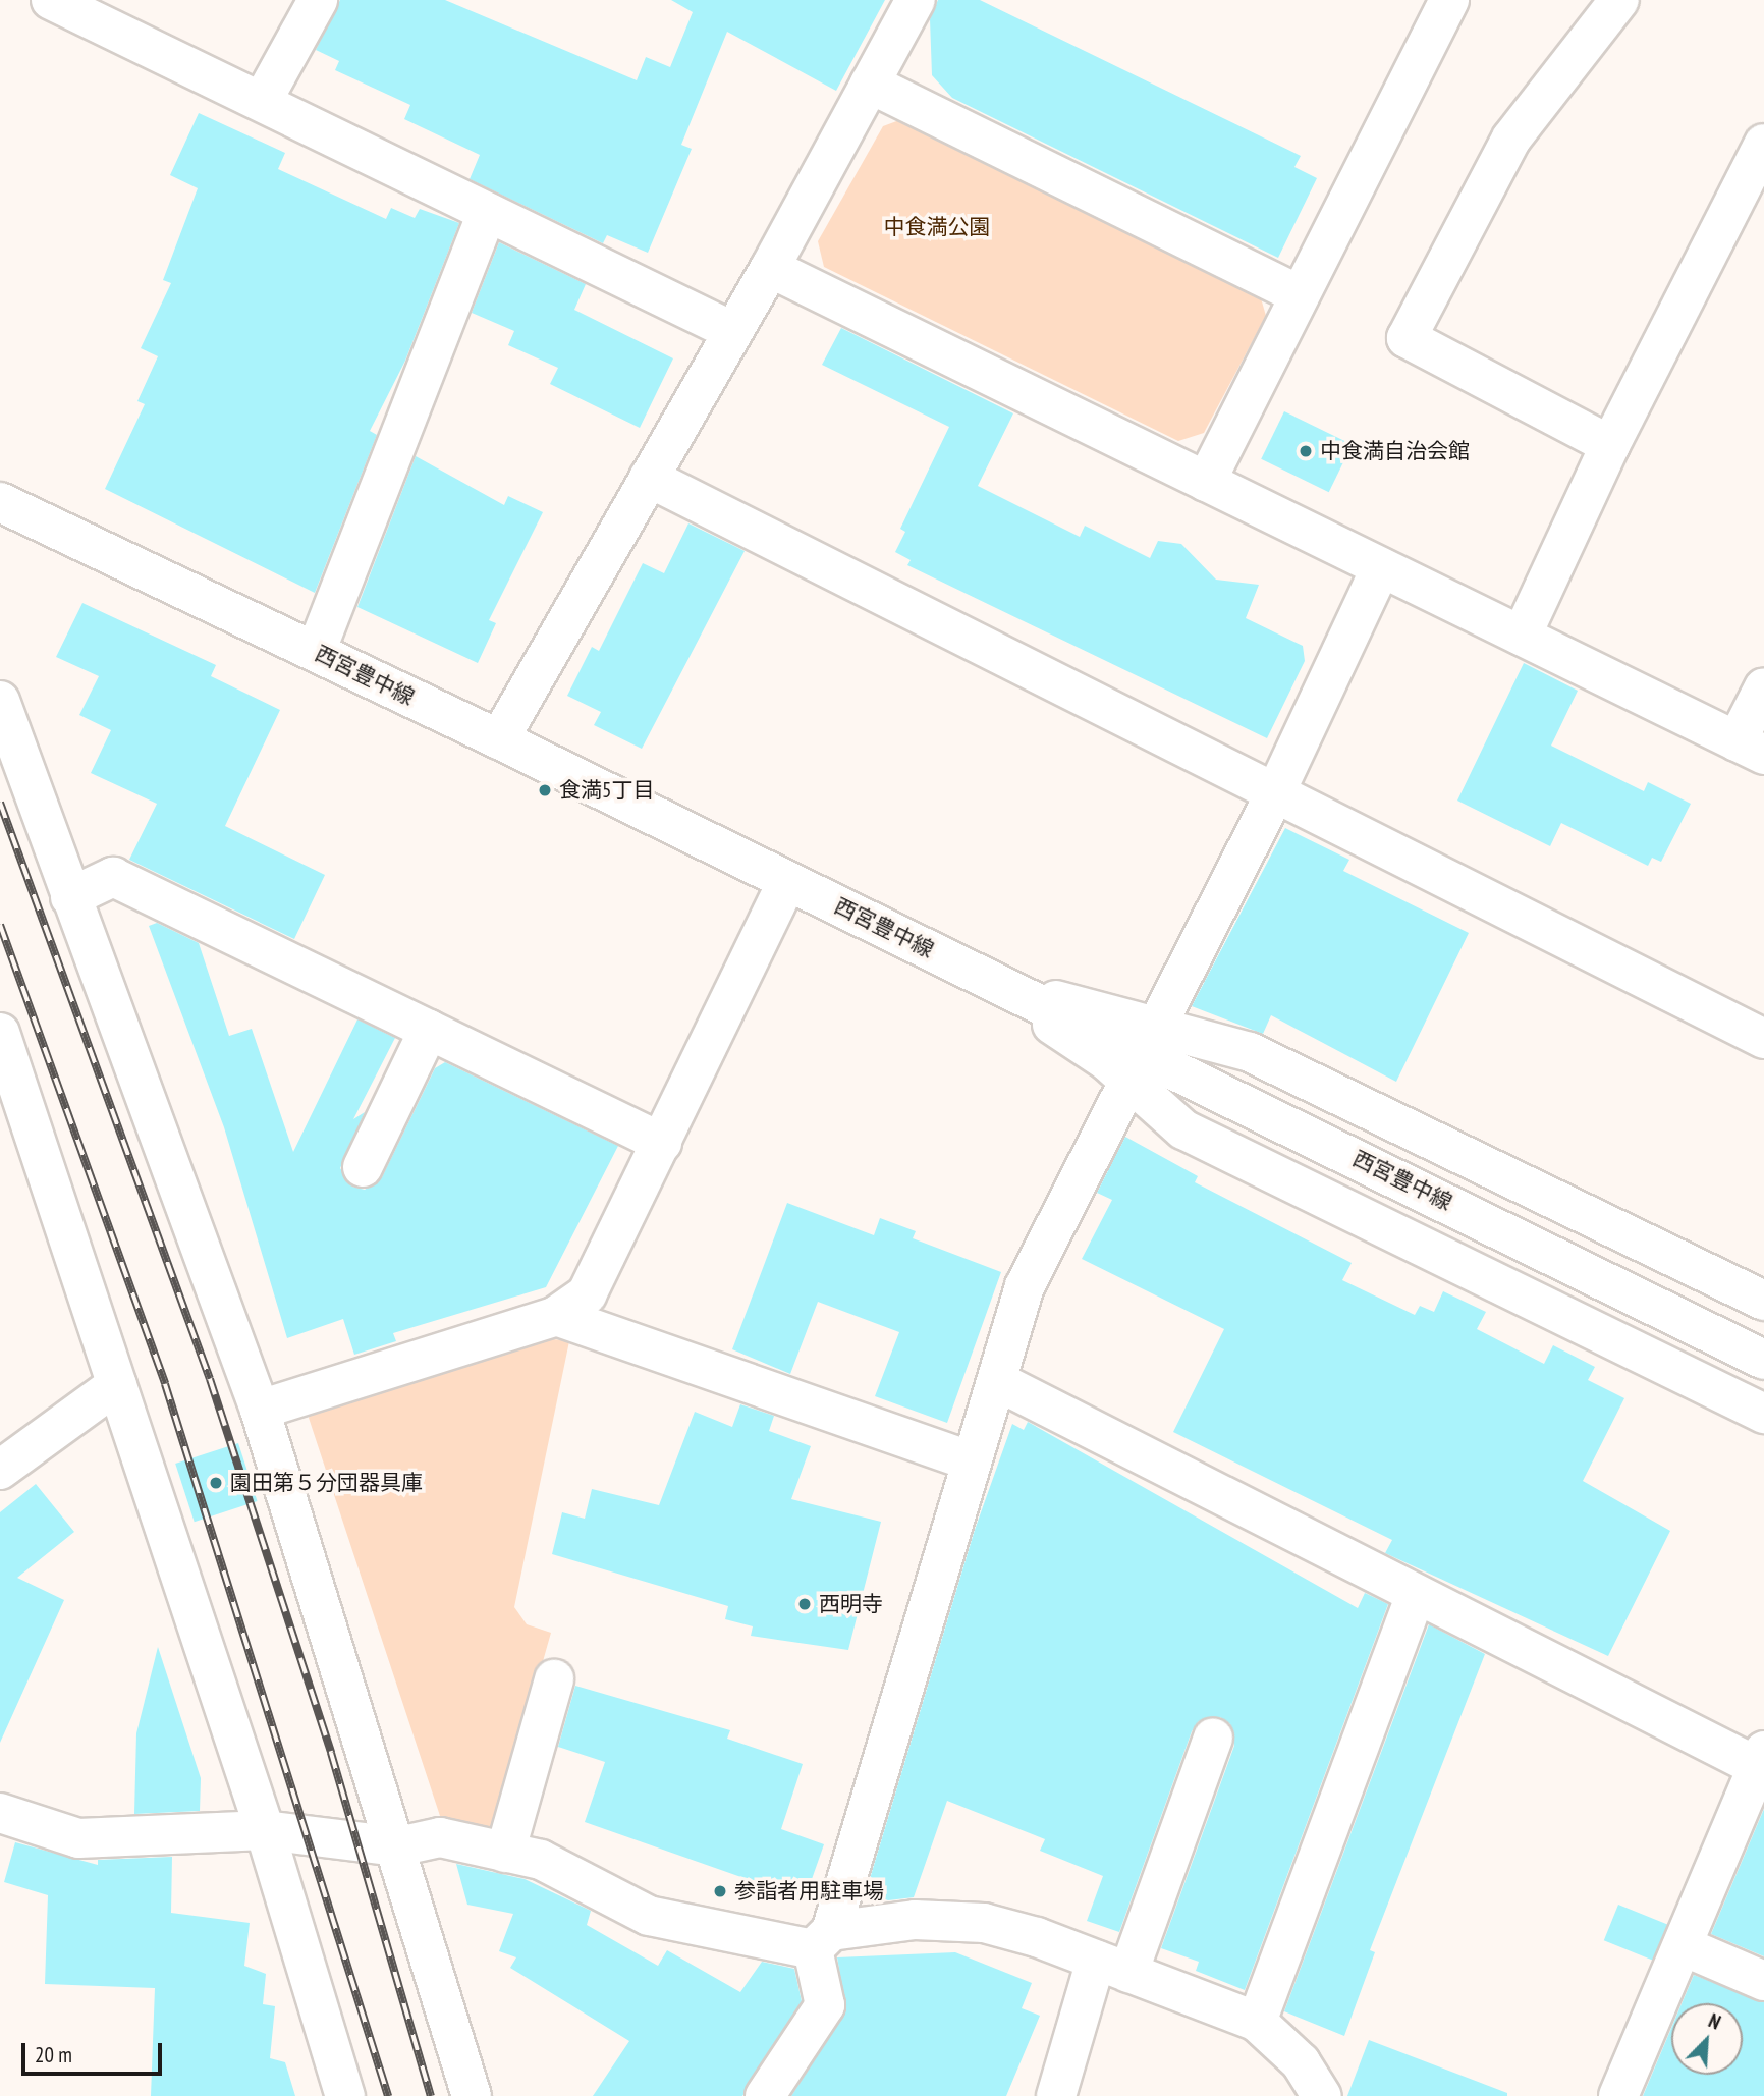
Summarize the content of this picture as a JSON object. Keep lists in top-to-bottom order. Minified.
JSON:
{"streets":{"street":["西宮豊中線"]},"parks":["中食満公園"],"places":["中食満自治会館","食満5丁目","園田第５分団器具庫","西明寺","参詣者用駐車場"],"scale_bar":"20 m","north":"top right"}
